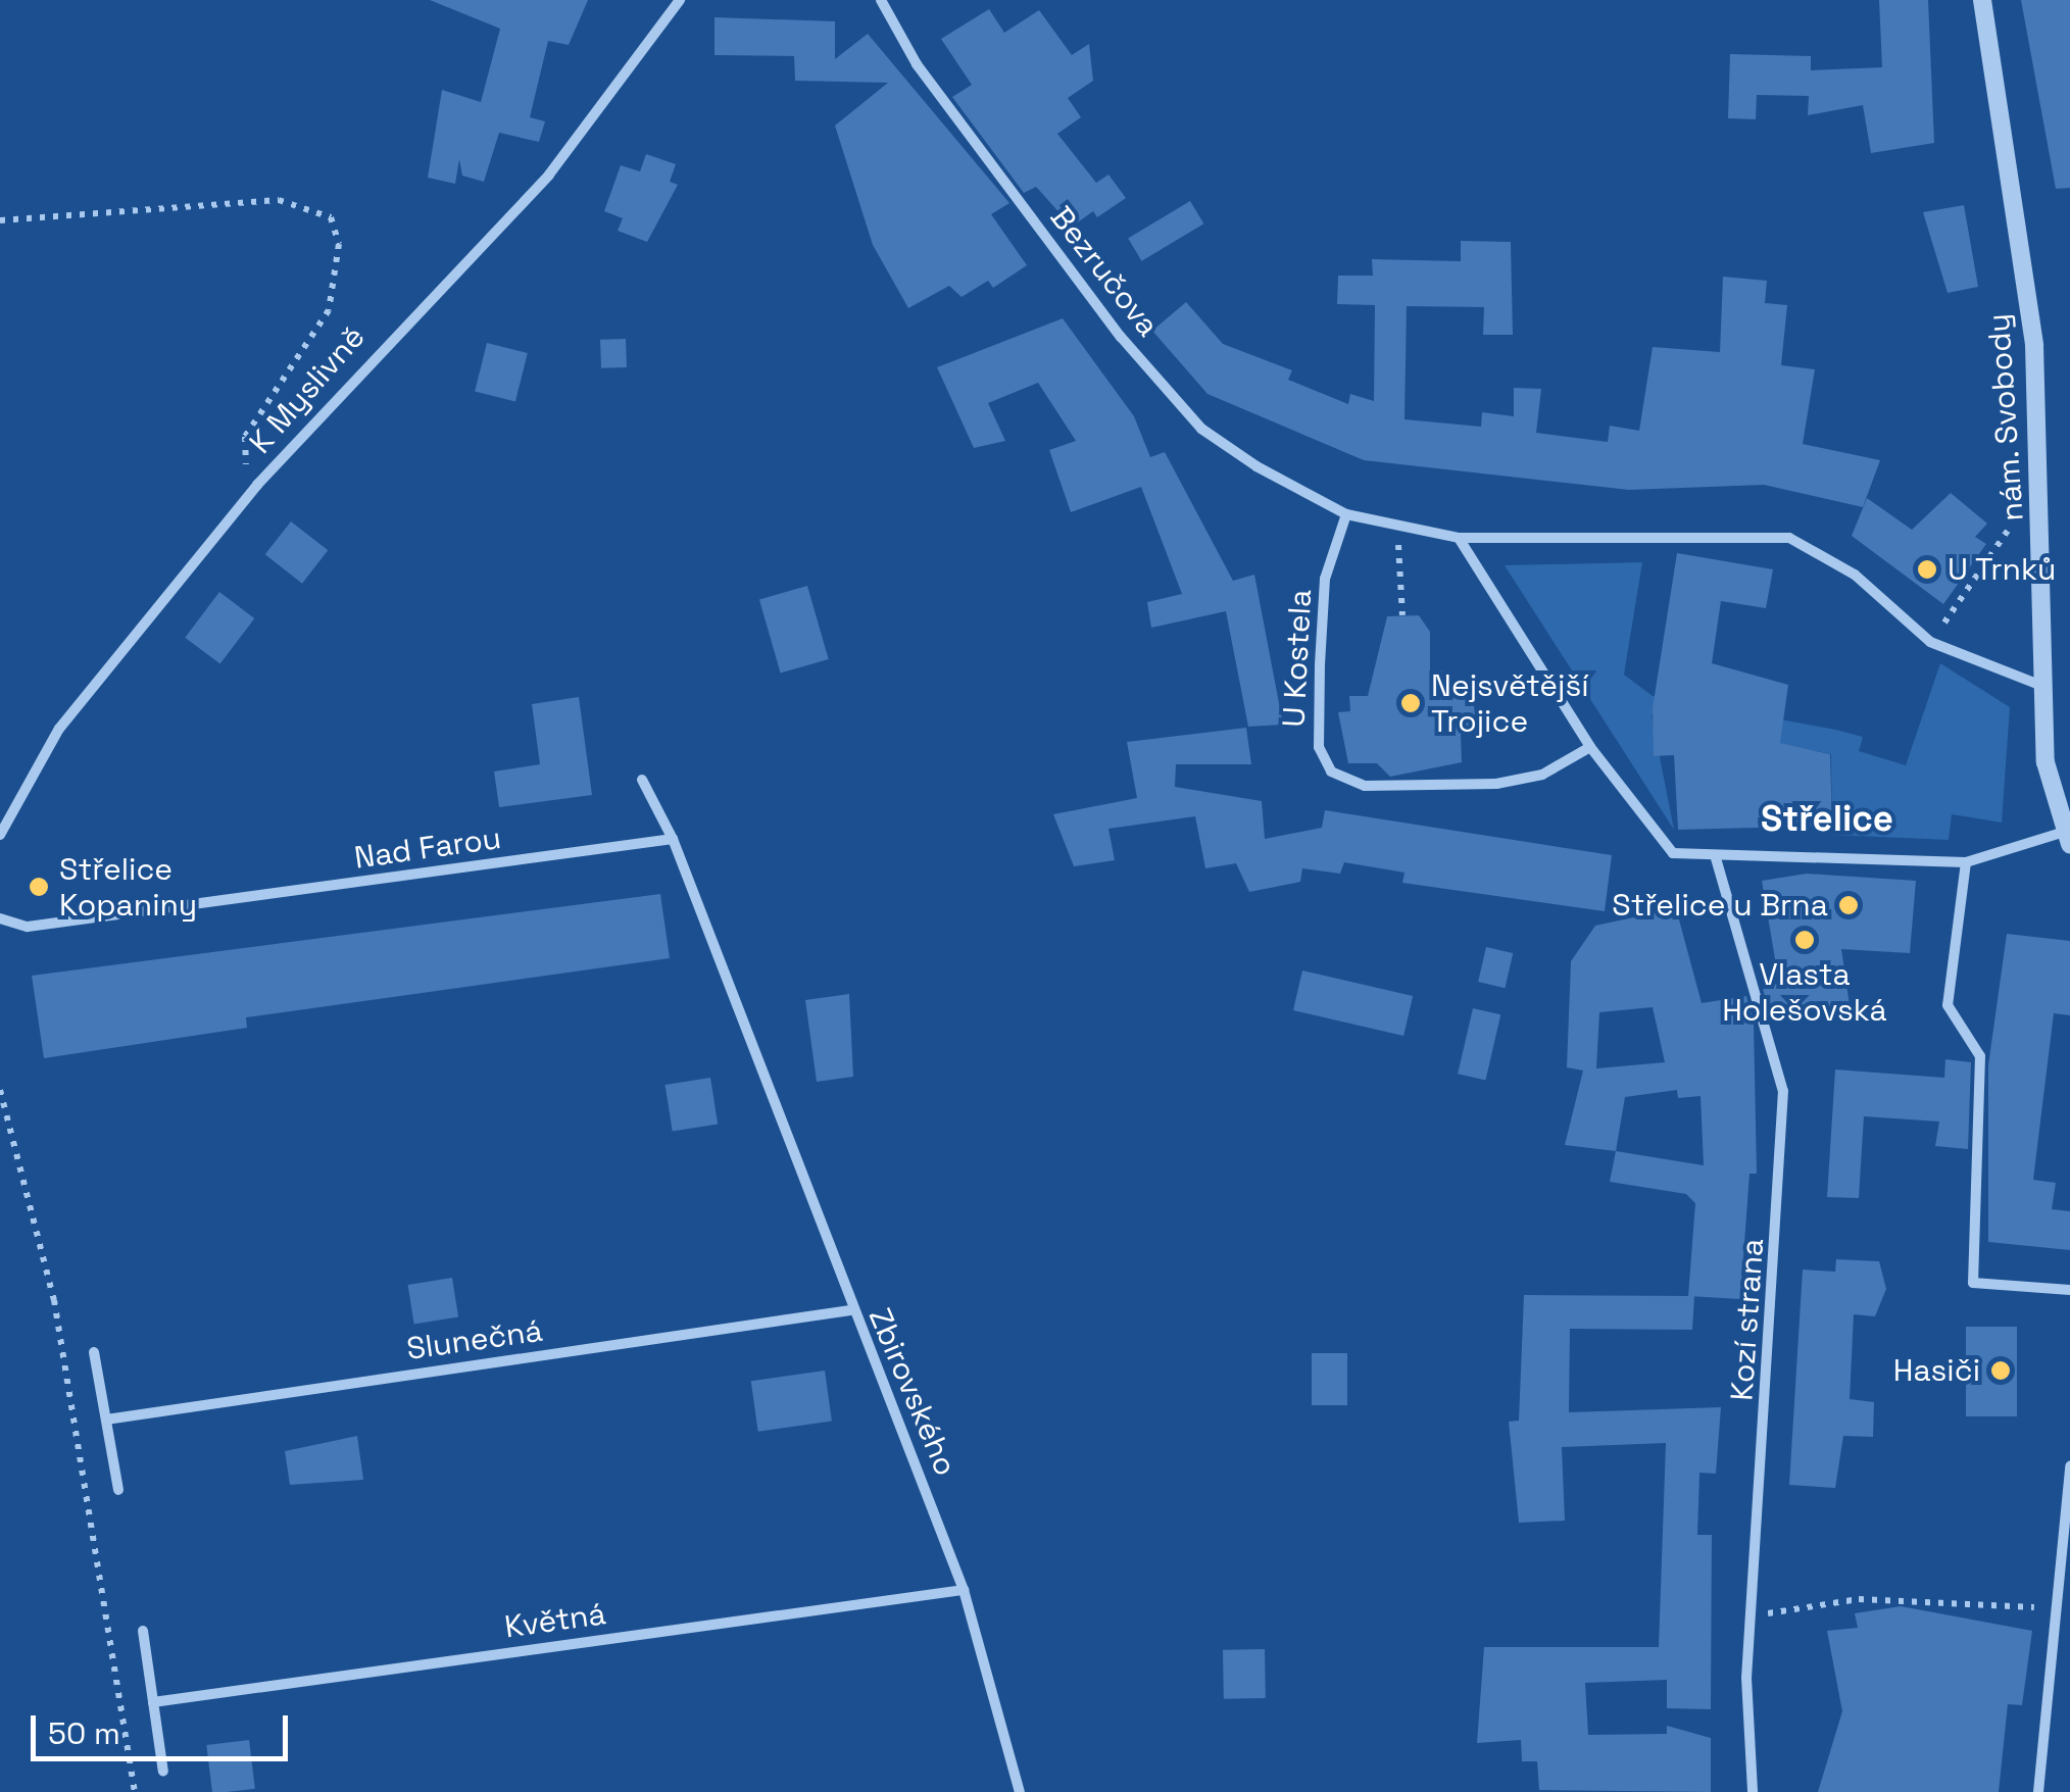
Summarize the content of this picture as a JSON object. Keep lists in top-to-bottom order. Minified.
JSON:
{"streets":{"street":["Bezručova","K Myslivně","nám. Svobody","U Kostela","Nad Farou","Kozí strana","Slunečná","Zbirovského","Květná"]},"crossings":[["Bezručova","U Kostela"],["nám. Svobody","Kozí strana"],["Nad Farou","Zbirovského"],["Slunečná","Zbirovského"],["Zbirovského","Květná"]],"districts":["Střelice"],"places":["U Trnků","Nejsvětější Trojice","Střelice Kopaniny","Střelice u Brna","Vlasta Holešovská","Hasiči"],"scale_bar":"50 m"}
